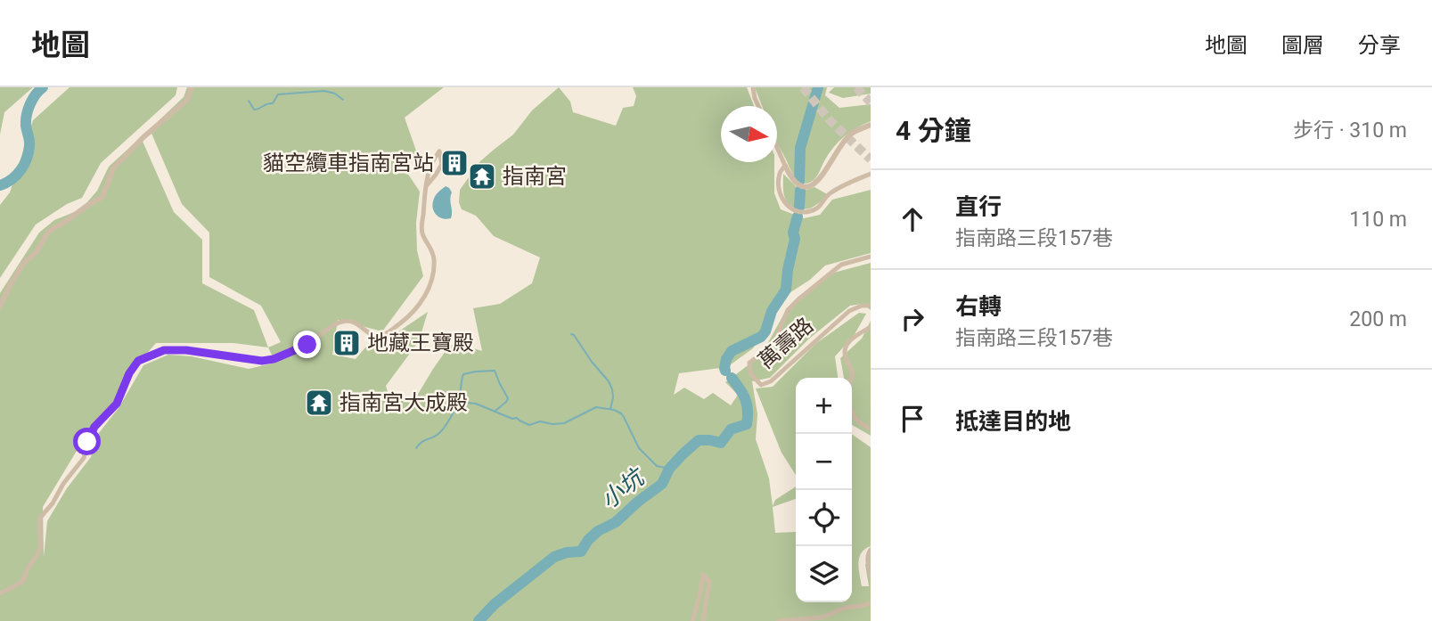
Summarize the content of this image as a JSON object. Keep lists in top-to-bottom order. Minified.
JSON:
{"streets":{"street":["萬壽路"]},"water":["小坑"],"places":{"building":["貓空纜車指南宮站","地藏王寶殿"],"temple":["指南宮","指南宮大成殿"]},"north":"right","page":{"header":"地圖","nav":["地圖","圖層","分享"],"heading":["4 分鐘","步行 · 310 m"],"list":[["直行","指南路三段157巷","110 m"],["右轉","指南路三段157巷","200 m"],"抵達目的地"],"map_buttons":["+","−"]}}
